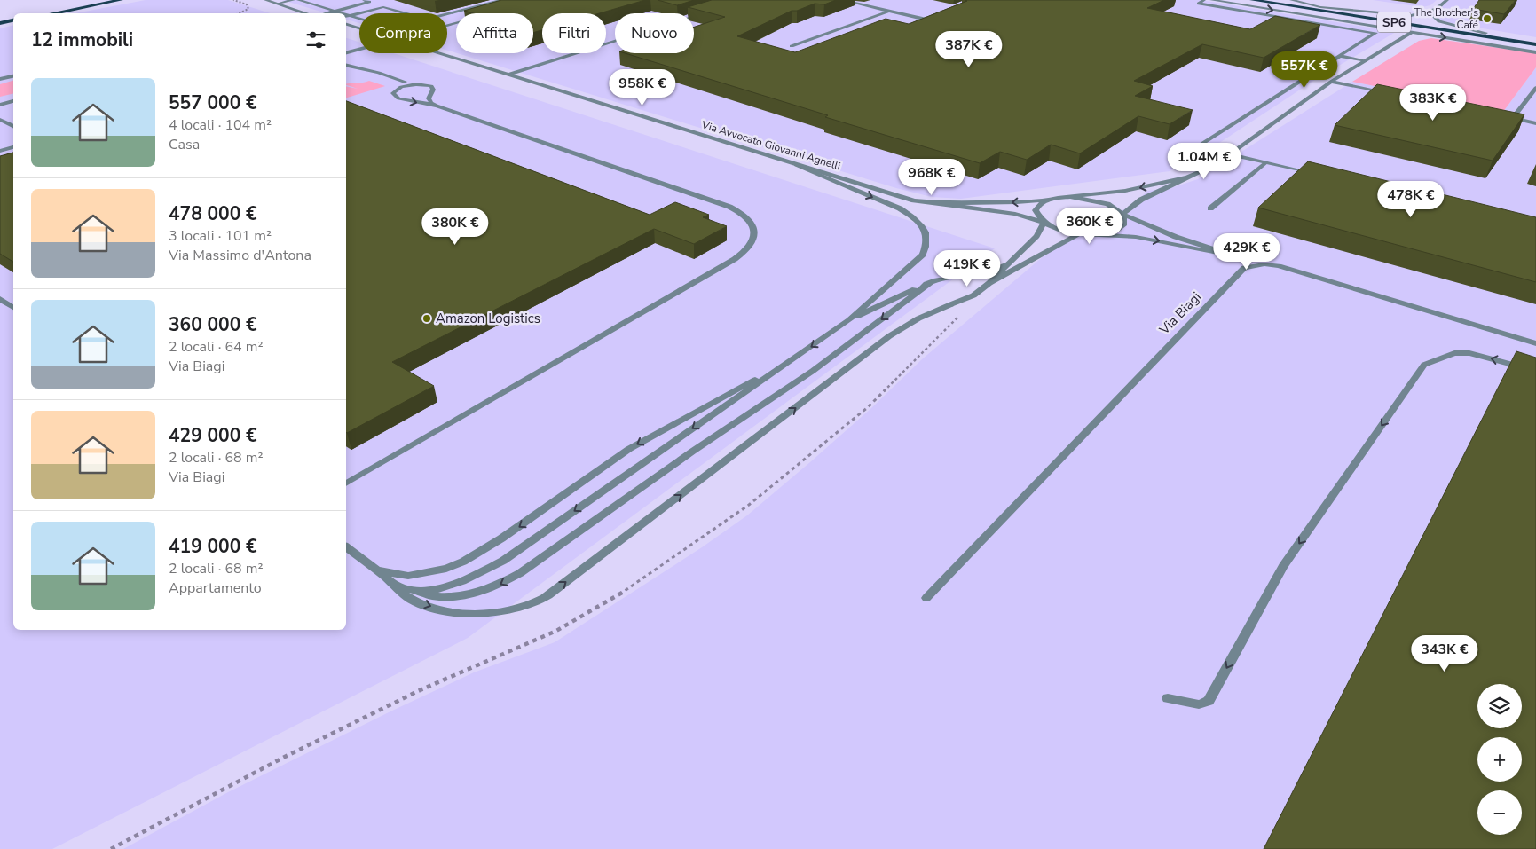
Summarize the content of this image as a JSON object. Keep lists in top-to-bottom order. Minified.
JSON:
{"streets":{"main road":["SP6"],"street":["Via Avvocato Giovanni Agnelli","Via Biagi"]},"places":["The Brother's Café","Amazon Logistics"],"page":{"chip":["Compra","Affitta","Filtri","Nuovo"],"heading":"12 immobili","price":["387K €","557K €","958K €","383K €","1.04M €","968K €","478K €","360K €","380K €","429K €","419K €","343K €"],"list":[{"name":"557 000 €","note":"4 locali · 104 m² · Casa"},{"name":"478 000 €","note":"3 locali · 101 m² · Via Massimo d'Antona"},{"name":"360 000 €","note":"2 locali · 64 m² · Via Biagi"},{"name":"429 000 €","note":"2 locali · 68 m² · Via Biagi"},{"name":"419 000 €","note":"2 locali · 68 m² · Appartamento"}],"map_buttons":["+","−"]}}
